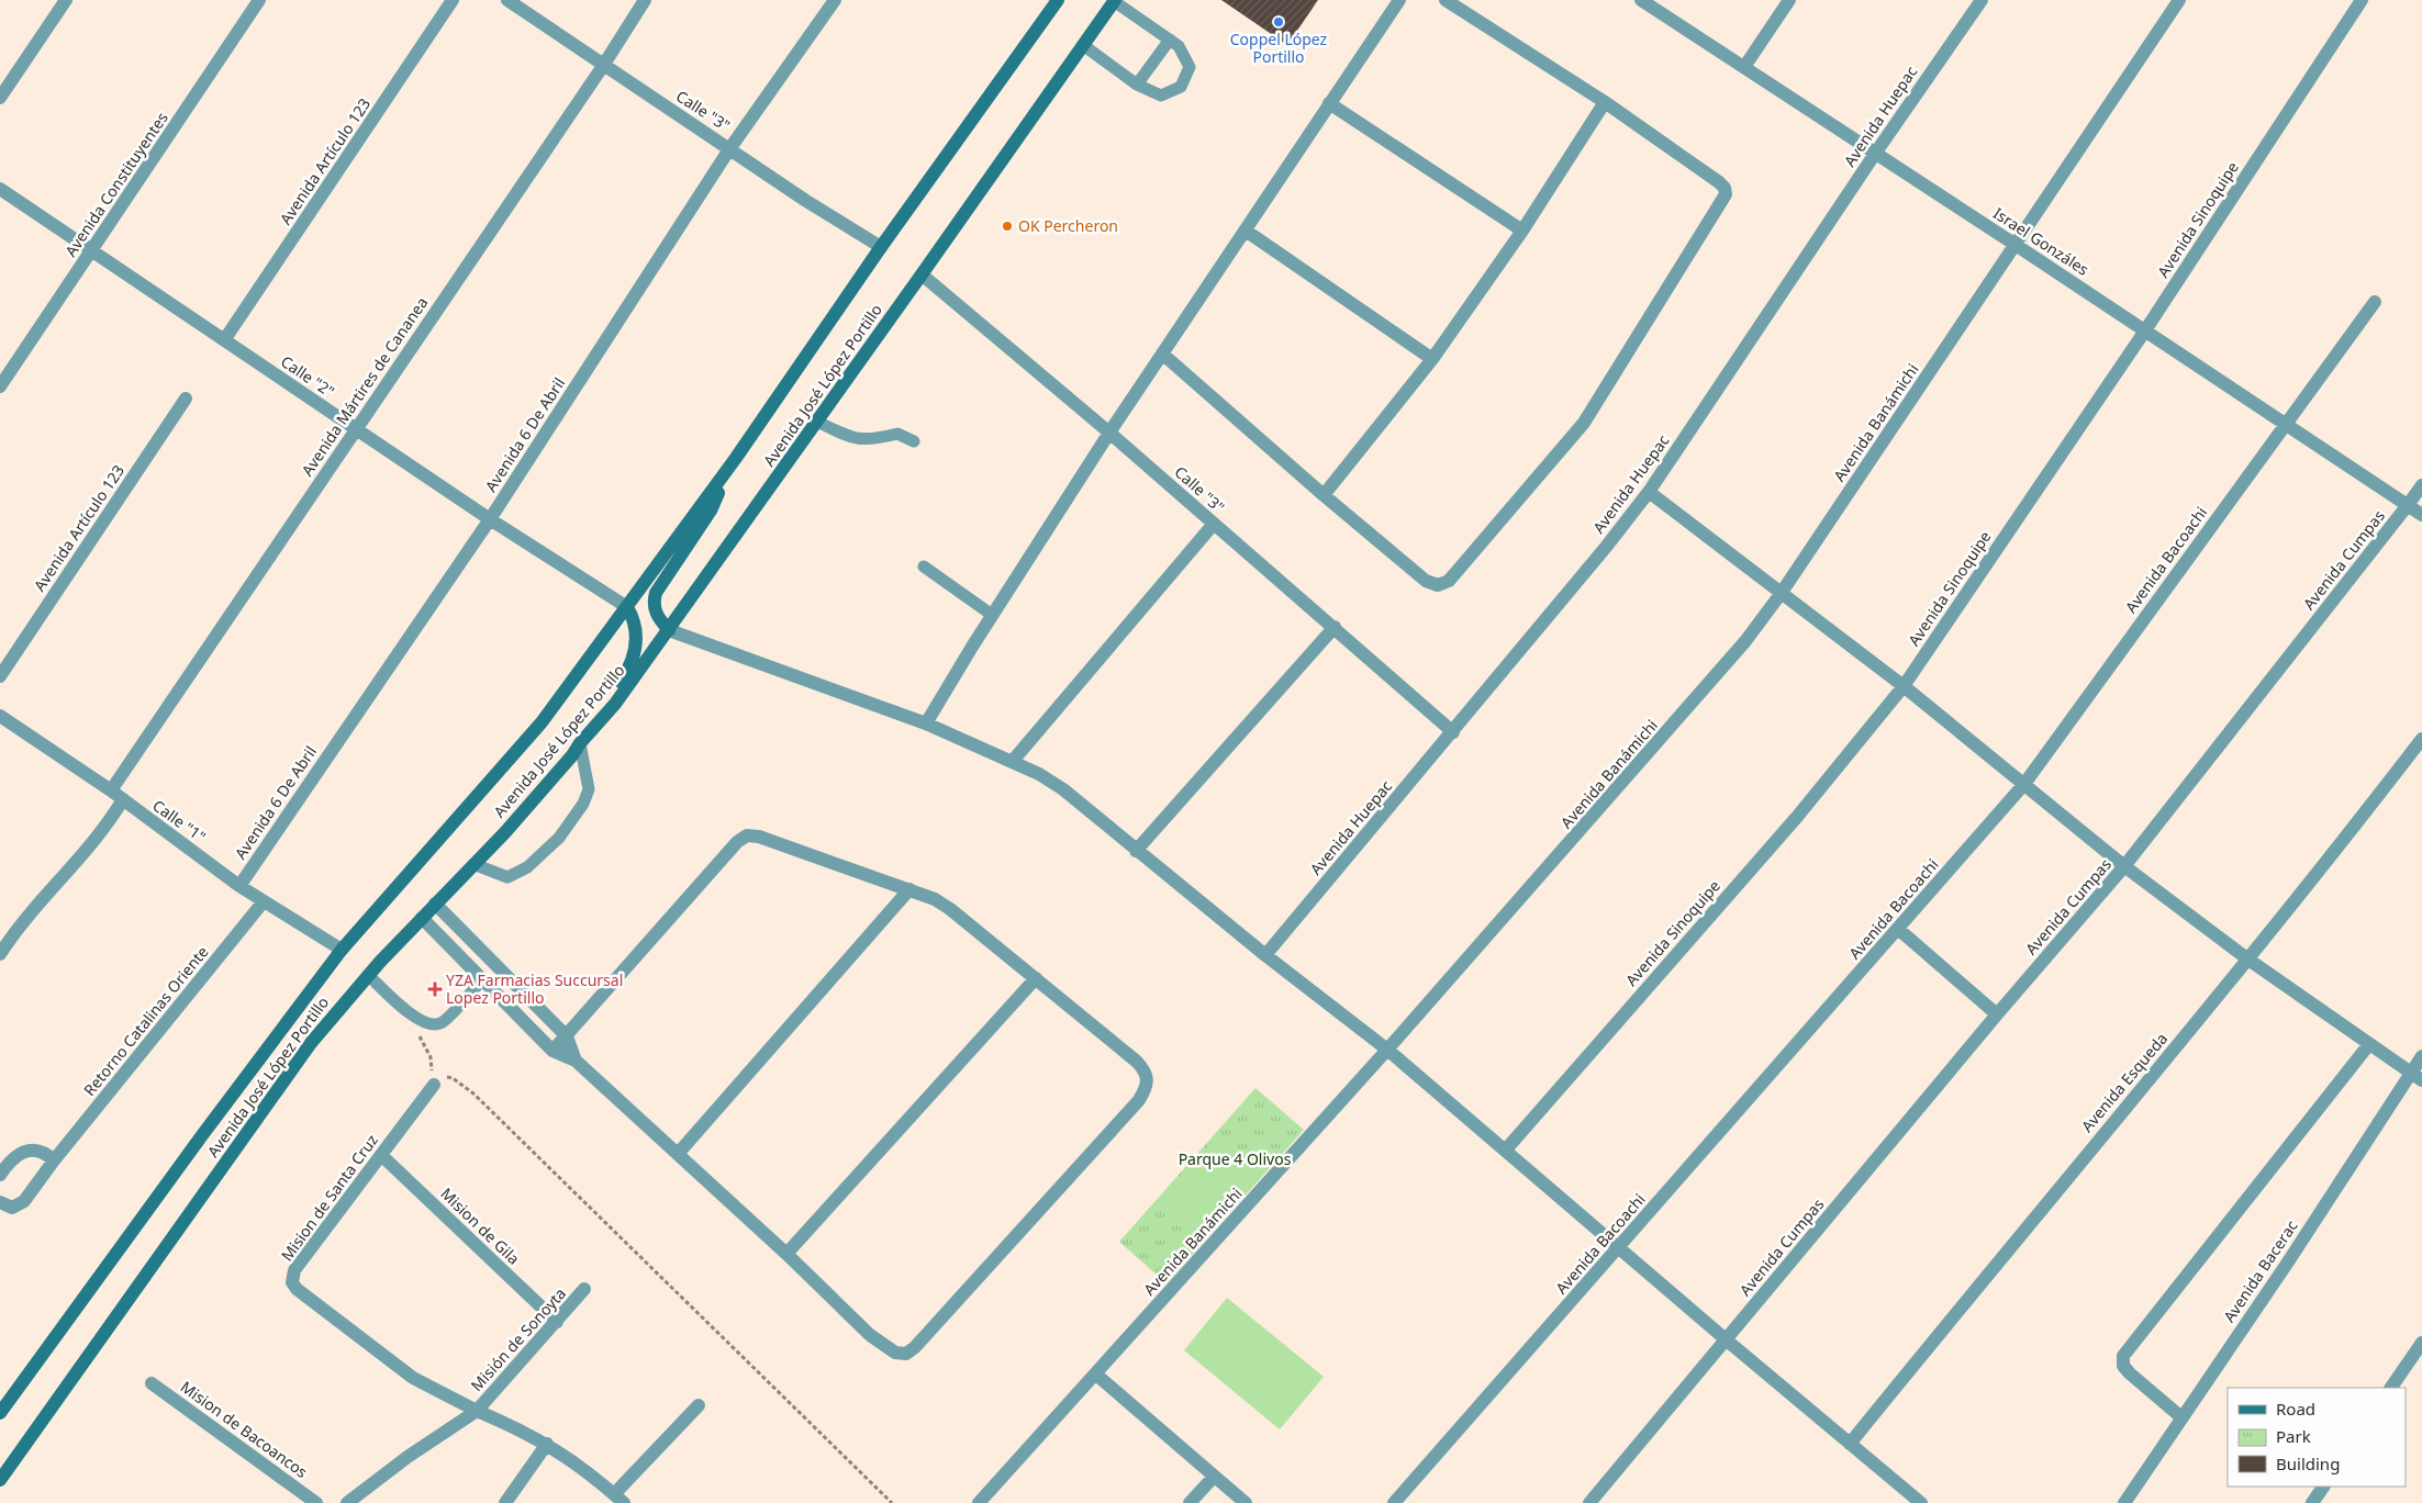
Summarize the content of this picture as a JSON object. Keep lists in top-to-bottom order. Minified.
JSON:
{"streets":{"main road":["Avenida José López Portillo"],"street":["Calle \"3\"","Avenida Huepac","Avenida Artículo 123","Avenida Constituyentes","Avenida Sinoquipe","Israel Gonzáles","Calle \"2\"","Avenida Mártires de Cananea","Avenida Banámichi","Avenida 6 De Abril","Avenida Bacoachi","Avenida Cumpas","Calle \"1\"","Retorno Catalinas Oriente","Avenida Esqueda","Mision de Santa Cruz","Mision de Gila","Avenida Bacerac","Misión de Sonoyta","Mision de Bacoancos"]},"crossings":[["Calle \"3\"","Avenida Huepac"],["Calle \"3\"","Avenida José López Portillo"],["Calle \"3\"","Avenida Mártires de Cananea"],["Calle \"3\"","Avenida 6 De Abril"],["Avenida Huepac","Israel Gonzáles"],["Avenida Artículo 123","Calle \"2\""],["Avenida Constituyentes","Calle \"2\""],["Avenida Sinoquipe","Israel Gonzáles"],["Israel Gonzáles","Avenida Banámichi"],["Israel Gonzáles","Avenida Bacoachi"],["Israel Gonzáles","Avenida Cumpas"],["Calle \"2\"","Avenida José López Portillo"],["Calle \"2\"","Avenida Mártires de Cananea"],["Calle \"2\"","Avenida 6 De Abril"],["Avenida José López Portillo","Calle \"1\""],["Avenida Mártires de Cananea","Calle \"1\""],["Avenida 6 De Abril","Calle \"1\""],["Calle \"1\"","Retorno Catalinas Oriente"],["Mision de Santa Cruz","Mision de Gila"],["Mision de Santa Cruz","Misión de Sonoyta"],["Mision de Gila","Misión de Sonoyta"]],"parks":["Parque 4 Olivos"],"places":{"other":["Coppel López Portillo","OK Percheron"],"health":["YZA Farmacias Succursal Lopez Portillo"]},"legend":["Road","Park","Building"]}
